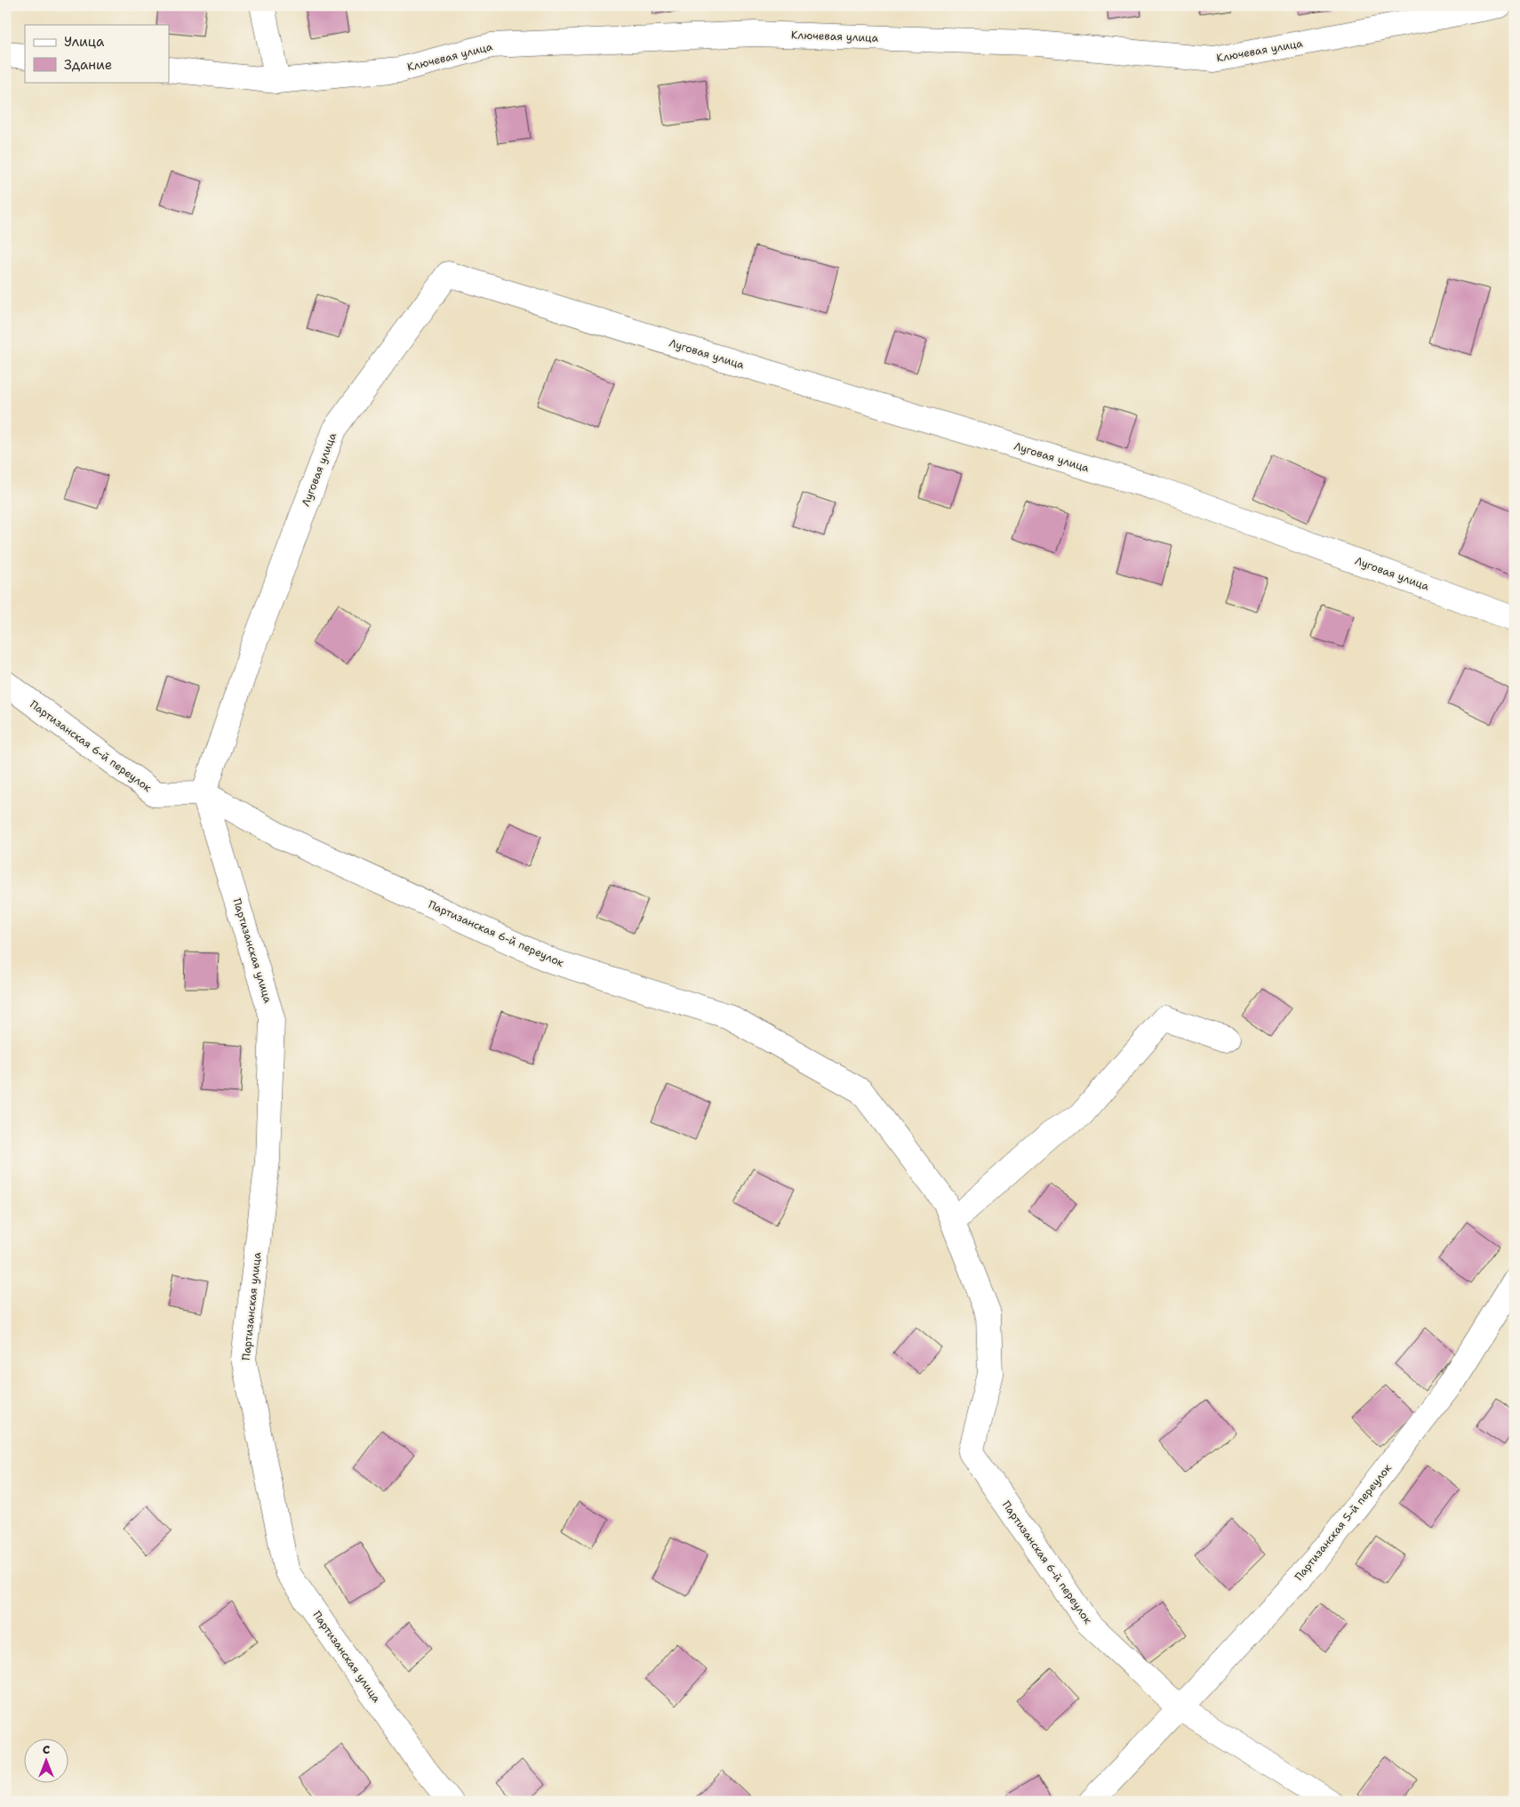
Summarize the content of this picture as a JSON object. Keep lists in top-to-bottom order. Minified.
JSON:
{"streets":{"street":["Ключевая улица","Луговая улица","Партизанская 6-й переулок","Партизанская улица","Партизанская 5-й переулок"]},"crossings":[["Луговая улица","Партизанская 6-й переулок"],["Луговая улица","Партизанская улица"],["Партизанская 6-й переулок","Партизанская улица"],["Партизанская 6-й переулок","Партизанская 5-й переулок"]],"legend":["Улица","Здание"],"north":"top"}
